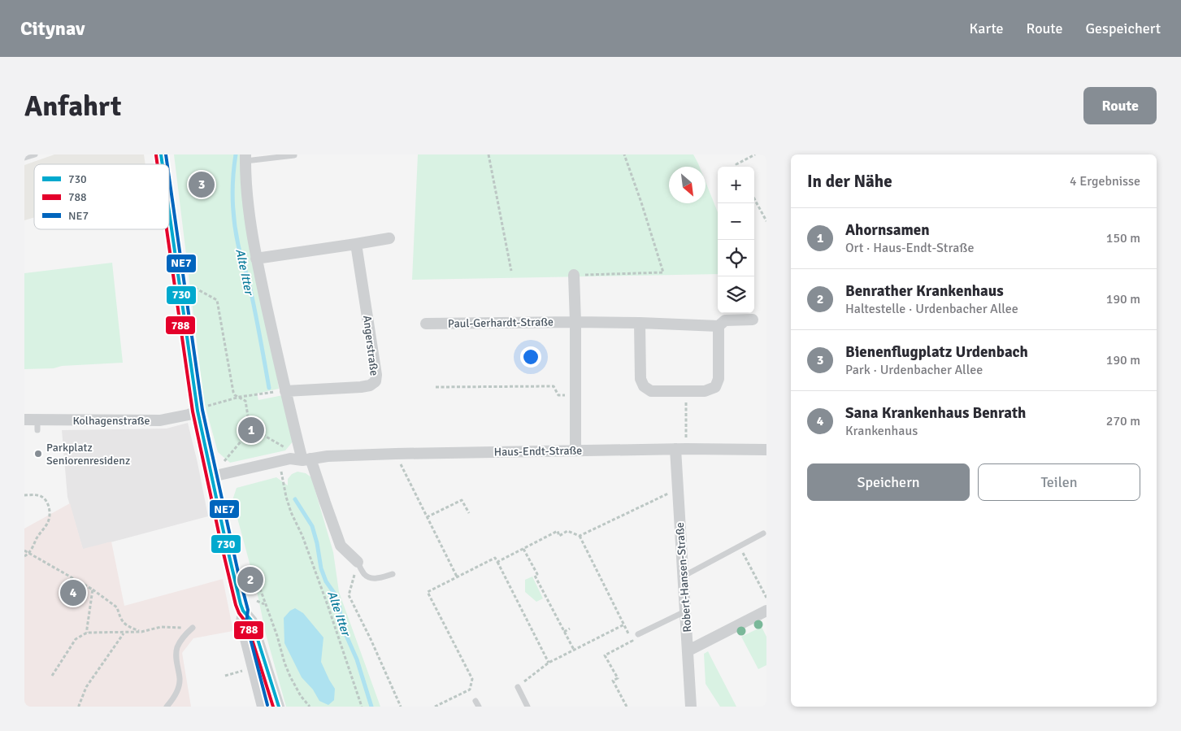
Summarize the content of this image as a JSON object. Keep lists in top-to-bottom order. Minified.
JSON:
{"streets":{"street":["Paul-Gerhardt-Straße","Angerstraße","Kolhagenstraße","Haus-Endt-Straße","Robert-Hansen-Straße"]},"crossings":[["Haus-Endt-Straße","Robert-Hansen-Straße"]],"water":["Alte Itter"],"places":["Parkplatz Seniorenresidenz"],"lines":["transit line 730","transit line NE7","transit line 788"],"legend":["730","788","NE7"],"north":"bottom right","page":{"header":"Citynav","nav":["Karte","Route","Gespeichert"],"buttons":["Route",["Speichern","Teilen"]],"title":"Anfahrt","heading":["In der Nähe","4 Ergebnisse"],"map_buttons":["+","−"],"pins":["3","1","2","4"],"list":[{"mark":"1","name":"Ahornsamen","note":"Ort · Haus-Endt-Straße","value":"150 m"},{"mark":"2","name":"Benrather Krankenhaus","note":"Haltestelle · Urdenbacher Allee","value":"190 m"},{"mark":"3","name":"Bienenflugplatz Urdenbach","note":"Park · Urdenbacher Allee","value":"190 m"},{"mark":"4","name":"Sana Krankenhaus Benrath","note":"Krankenhaus","value":"270 m"}]}}
